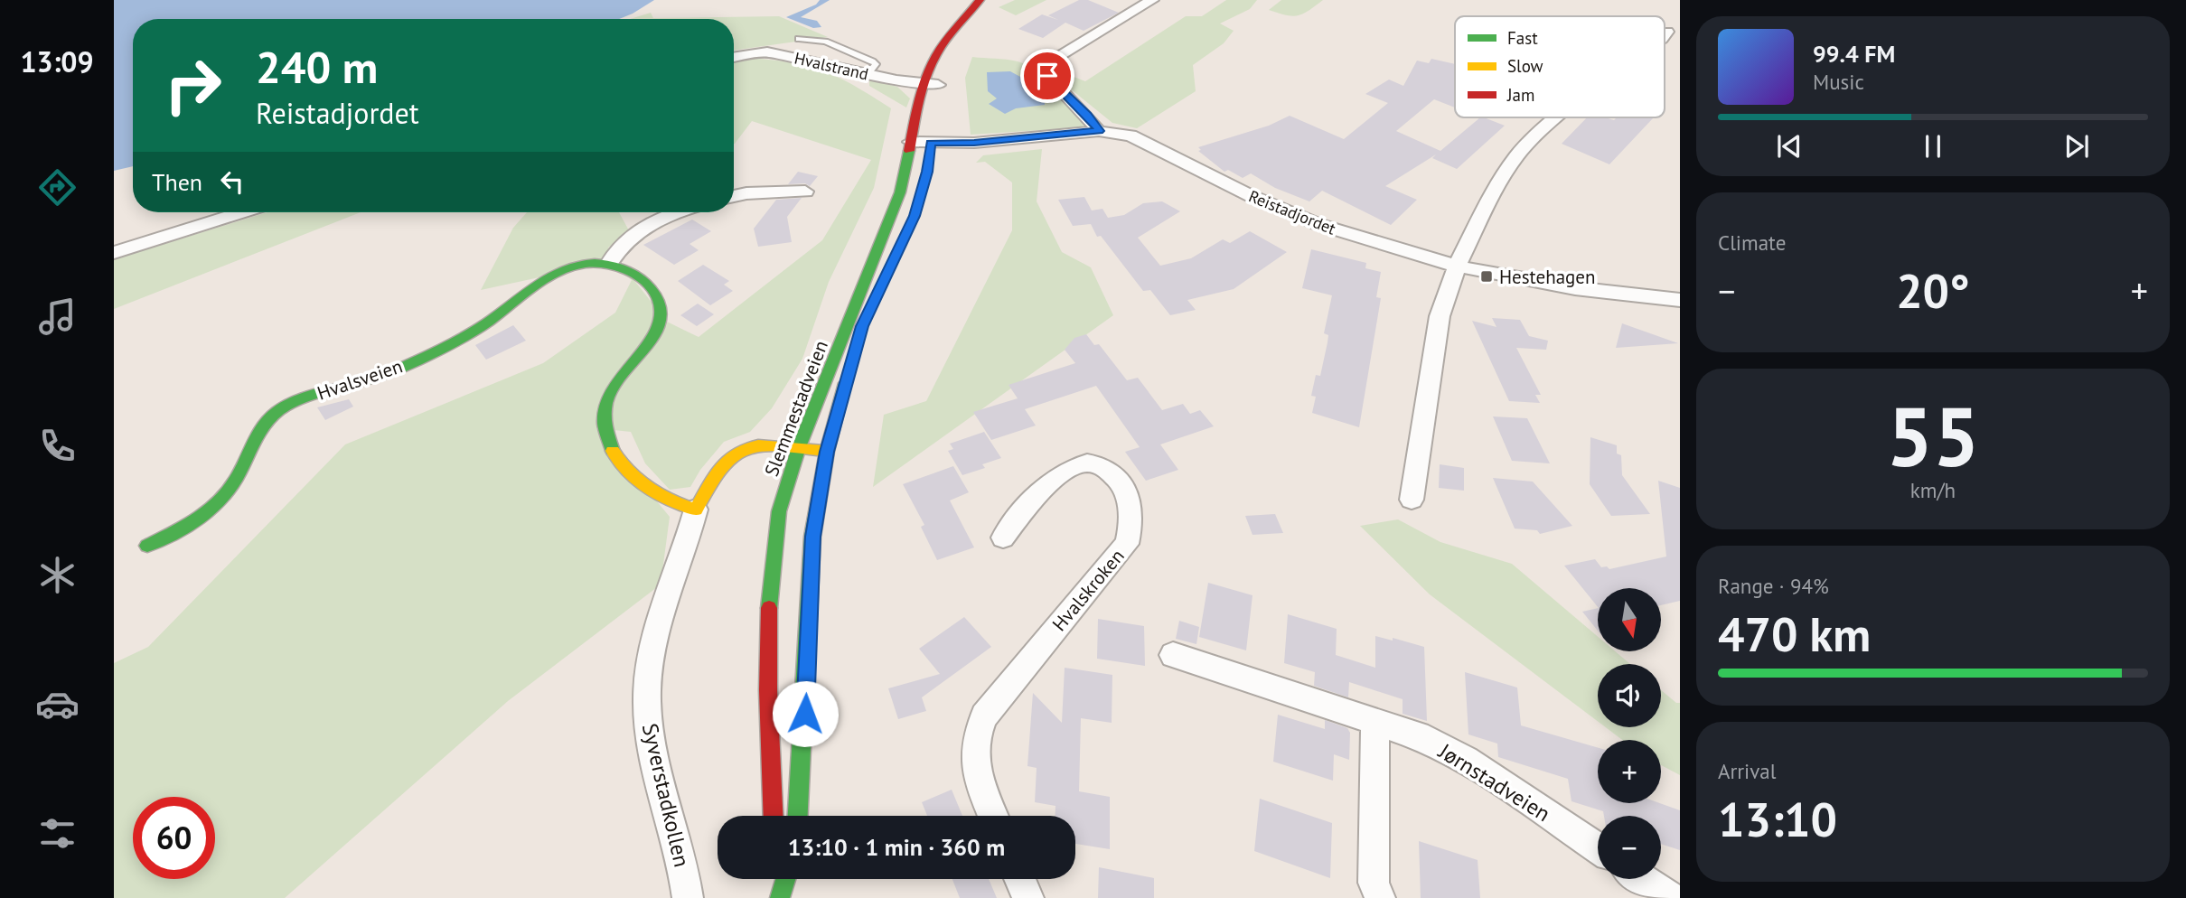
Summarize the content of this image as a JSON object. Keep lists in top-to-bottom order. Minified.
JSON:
{"streets":{"main road":["Hvalsveien","Slemmestadveien"],"street":["Hvalstrand","Reistadjordet","Hvalskroken","Jørnstadveien","Syverstadkollen"]},"crossings":[["Hvalstrand","Slemmestadveien"],["Reistadjordet","Slemmestadveien"]],"places":{"transit":["Hestehagen"]},"legend":["Fast","Slow","Jam"],"north":"bottom","page":{"tabs":"13:09","turn":["240 m","Reistadjordet"],"song":["99.4 FM","Music"],"then":"Then","tile":["Climate",["55","km/h"],["Range · 94%","470 km"],["Arrival","13:10"]],"heat":["−","20°","+"],"map_buttons":["+","−"],"limit":"60","trip":"13:10 · 1 min · 360 m"}}
